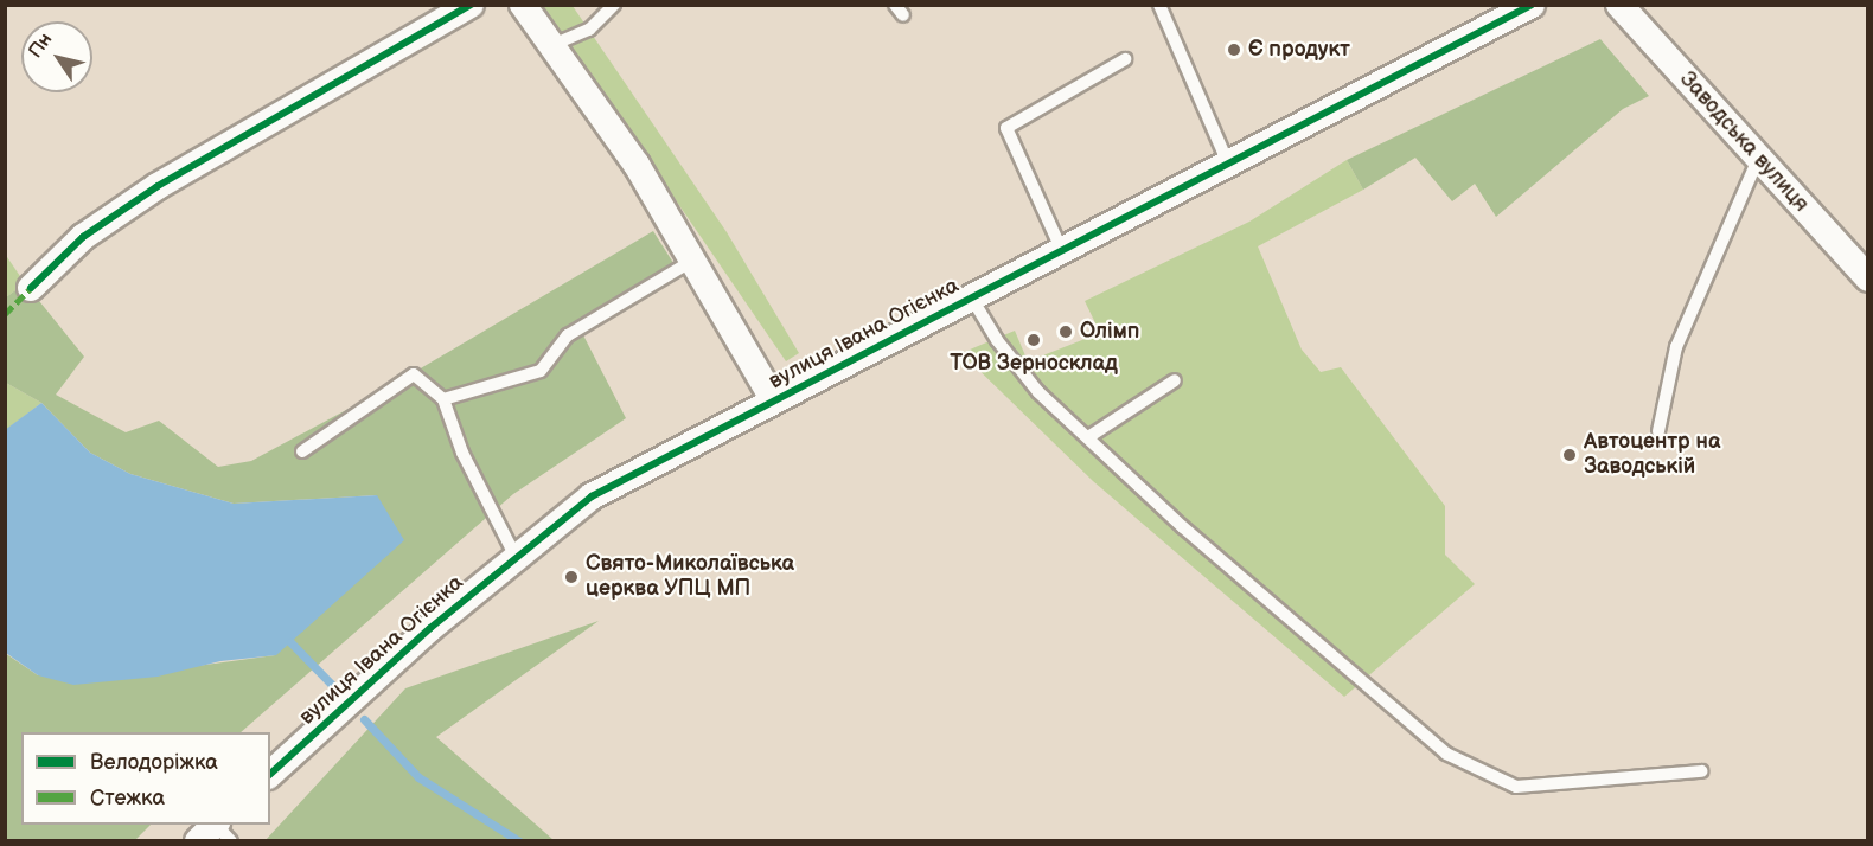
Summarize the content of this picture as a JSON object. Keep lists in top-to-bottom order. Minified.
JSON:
{"streets":{"street":["Заводська вулиця","вулиця Івана Огієнка"]},"places":["Є продукт","Олімп","ТОВ Зерносклад","Автоцентр на Заводській","Свято-Миколаївська церква УПЦ МП"],"legend":["Велодоріжка","Стежка"],"north":"top left"}
